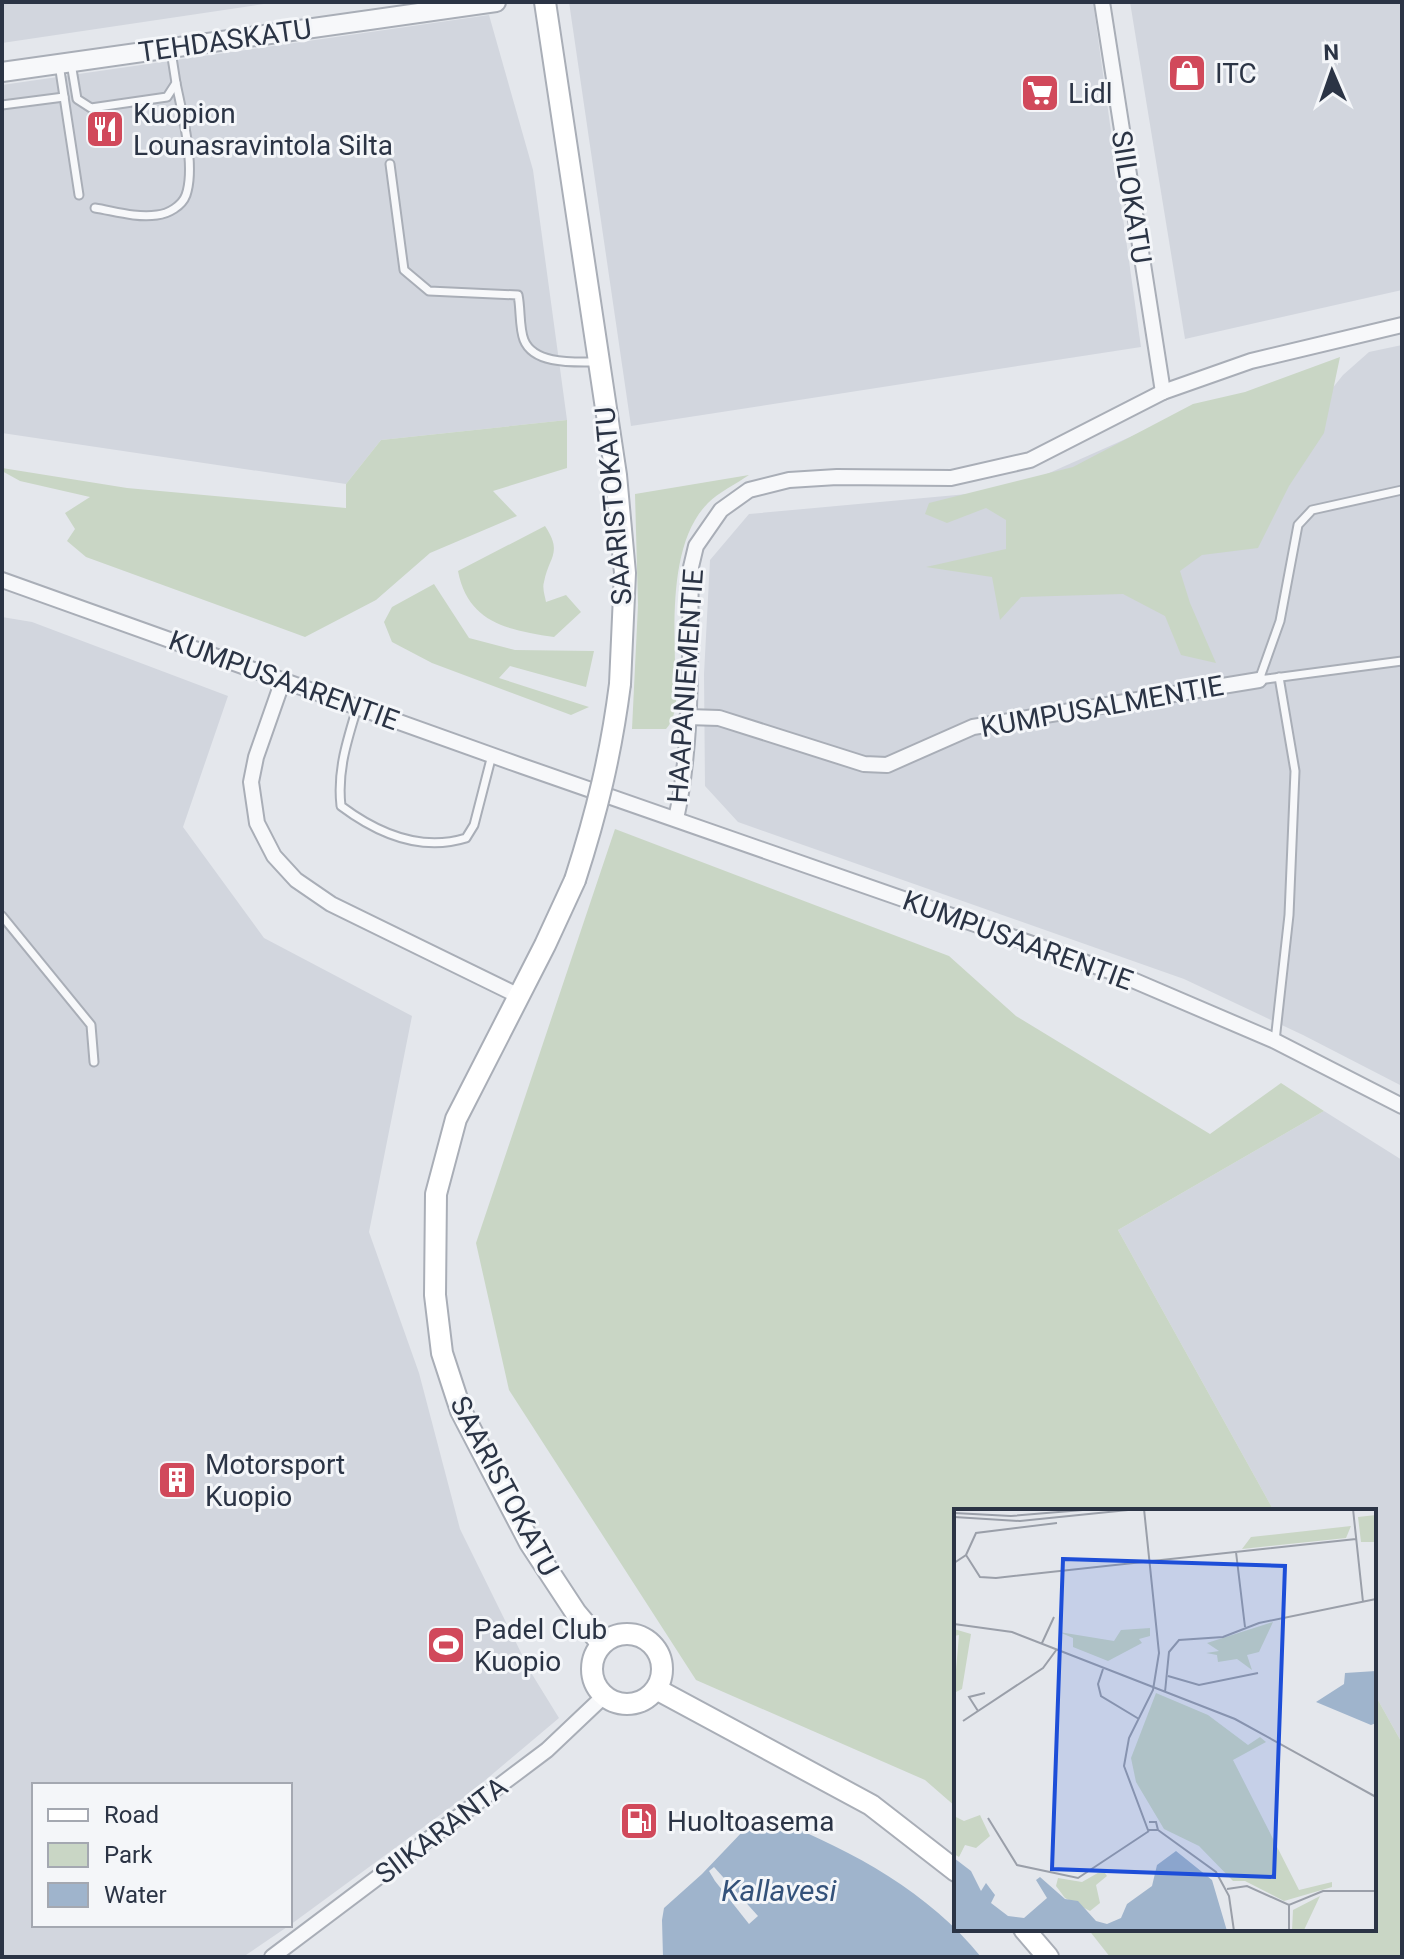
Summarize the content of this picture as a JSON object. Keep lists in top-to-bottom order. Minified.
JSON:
{"streets":{"main road":["SAARISTOKATU"],"street":["TEHDASKATU","SIILOKATU","KUMPUSAARENTIE","HAAPANIEMENTIE","KUMPUSALMENTIE","SIIKARANTA"]},"crossings":[["SIILOKATU","HAAPANIEMENTIE"],["SAARISTOKATU","SIIKARANTA"],["KUMPUSAARENTIE","HAAPANIEMENTIE"],["HAAPANIEMENTIE","KUMPUSALMENTIE"]],"water":["Kallavesi"],"places":{"shop":["ITC"],"supermarket":["Lidl"],"restaurant":["Kuopion Lounasravintola Silta"],"building":["Motorsport Kuopio"],"sports":["Padel Club Kuopio"],"fuel station":["Huoltoasema"]},"legend":["Road","Park","Water"],"north":"top"}
